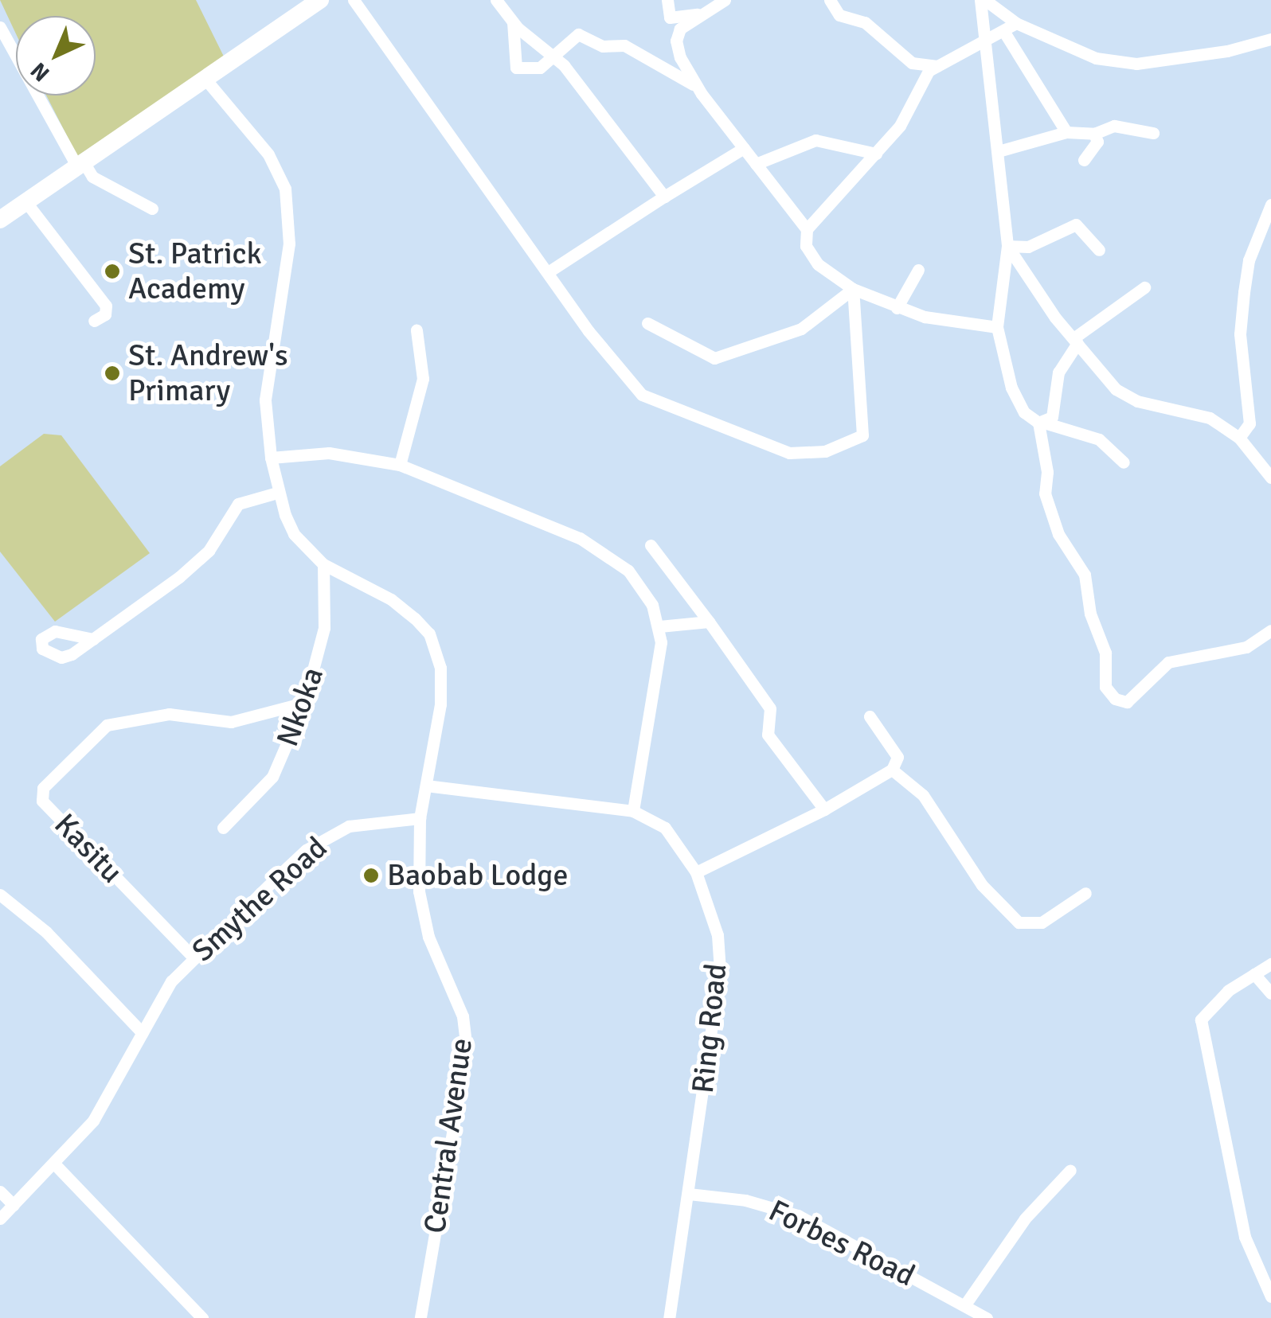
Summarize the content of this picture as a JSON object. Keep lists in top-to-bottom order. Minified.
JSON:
{"streets":{"street":["Nkoka","Kasitu","Smythe Road","Ring Road","Central Avenue","Forbes Road"]},"crossings":[["Nkoka","Kasitu"],["Kasitu","Smythe Road"],["Smythe Road","Central Avenue"],["Ring Road","Forbes Road"]],"places":["St. Patrick Academy","St. Andrew's Primary","Baobab Lodge"],"north":"bottom left"}
